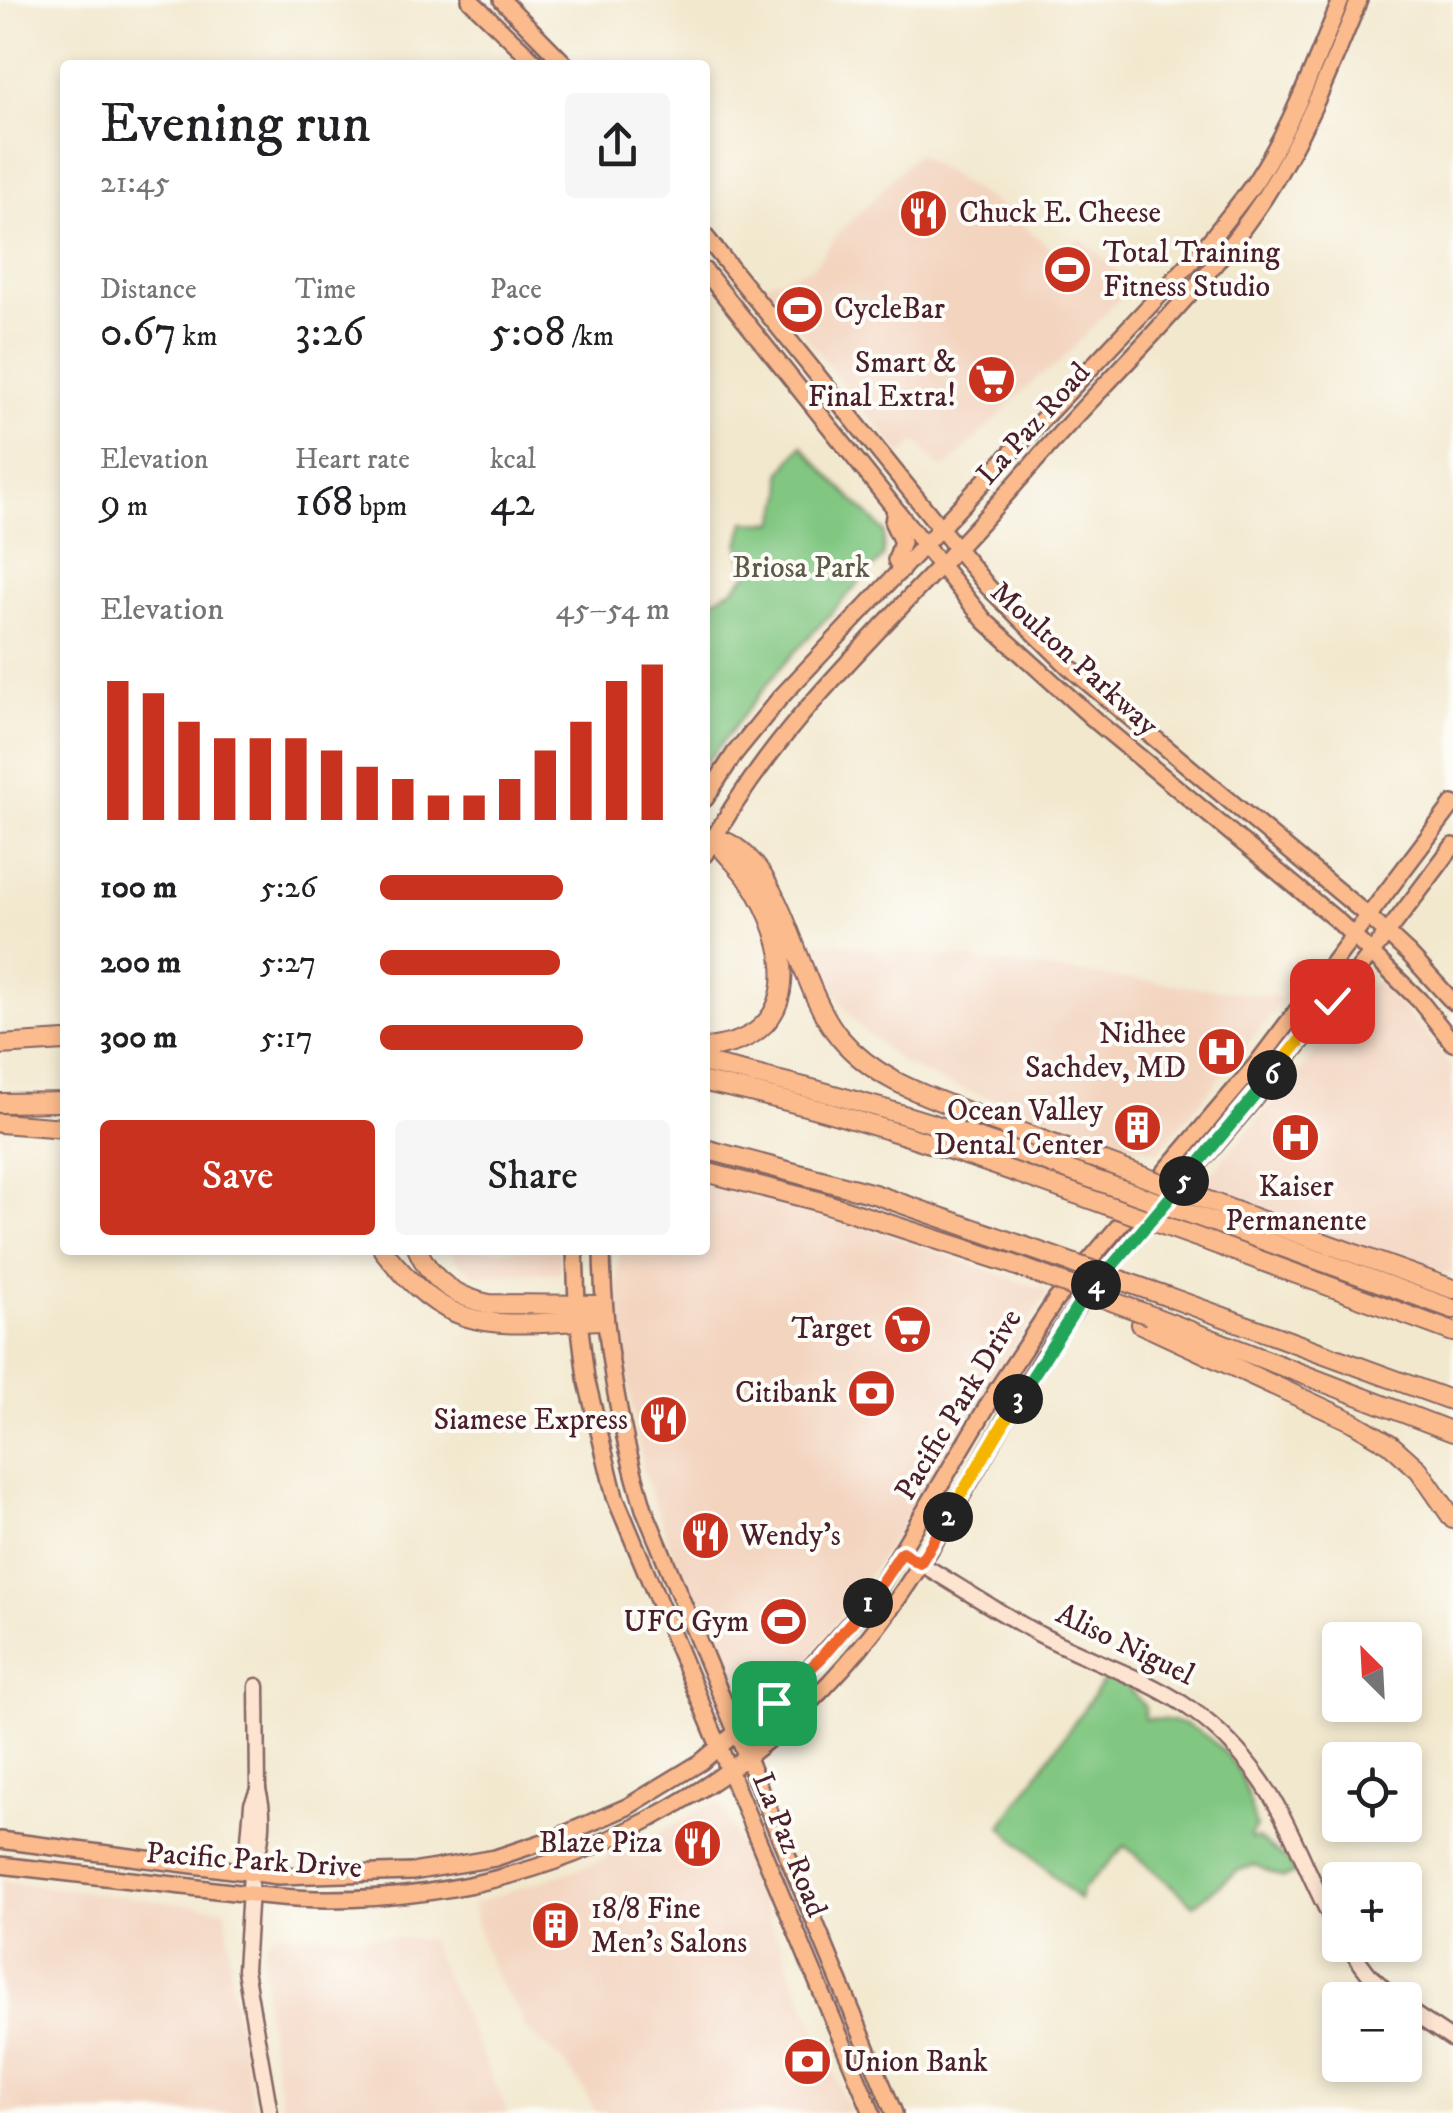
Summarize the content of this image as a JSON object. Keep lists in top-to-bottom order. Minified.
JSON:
{"streets":{"main road":["La Paz Road","Moulton Parkway","Pacific Park Drive"],"street":["Aliso Niguel"]},"crossings":[["La Paz Road","Moulton Parkway"],["La Paz Road","Pacific Park Drive"],["Moulton Parkway","Pacific Park Drive"],["Pacific Park Drive","Aliso Niguel"]],"parks":["Briosa Park"],"places":{"restaurant":["Chuck E. Cheese","Siamese Express","Wendy's","Blaze Piza"],"sports":["Total Training Fitness Studio","CycleBar","UFC Gym"],"supermarket":["Smart & Final Extra!","Target"],"hospital":["Nidhee Sachdev, MD","Kaiser Permanente"],"building":["Ocean Valley Dental Center","18/8 Fine Men's Salons"],"bank":["Citibank","Union Bank"]},"north":"top left","page":{"heading":["Evening run","21:45"],"stats":[["Distance","0.67 km"],["Time","3:26"],["Pace","5:08 /km"],["Elevation","9 m"],["Heart rate","168 bpm"],["kcal","42"]],"chart":["Elevation","45–54 m"],"list":[{"name":"100 m","note":"5:26"},{"name":"200 m","note":"5:27"},{"name":"300 m","note":"5:17"}],"pins":["6","5","4","3","2","1"],"buttons":["Save","Share"],"map_buttons":["+","−"]}}
